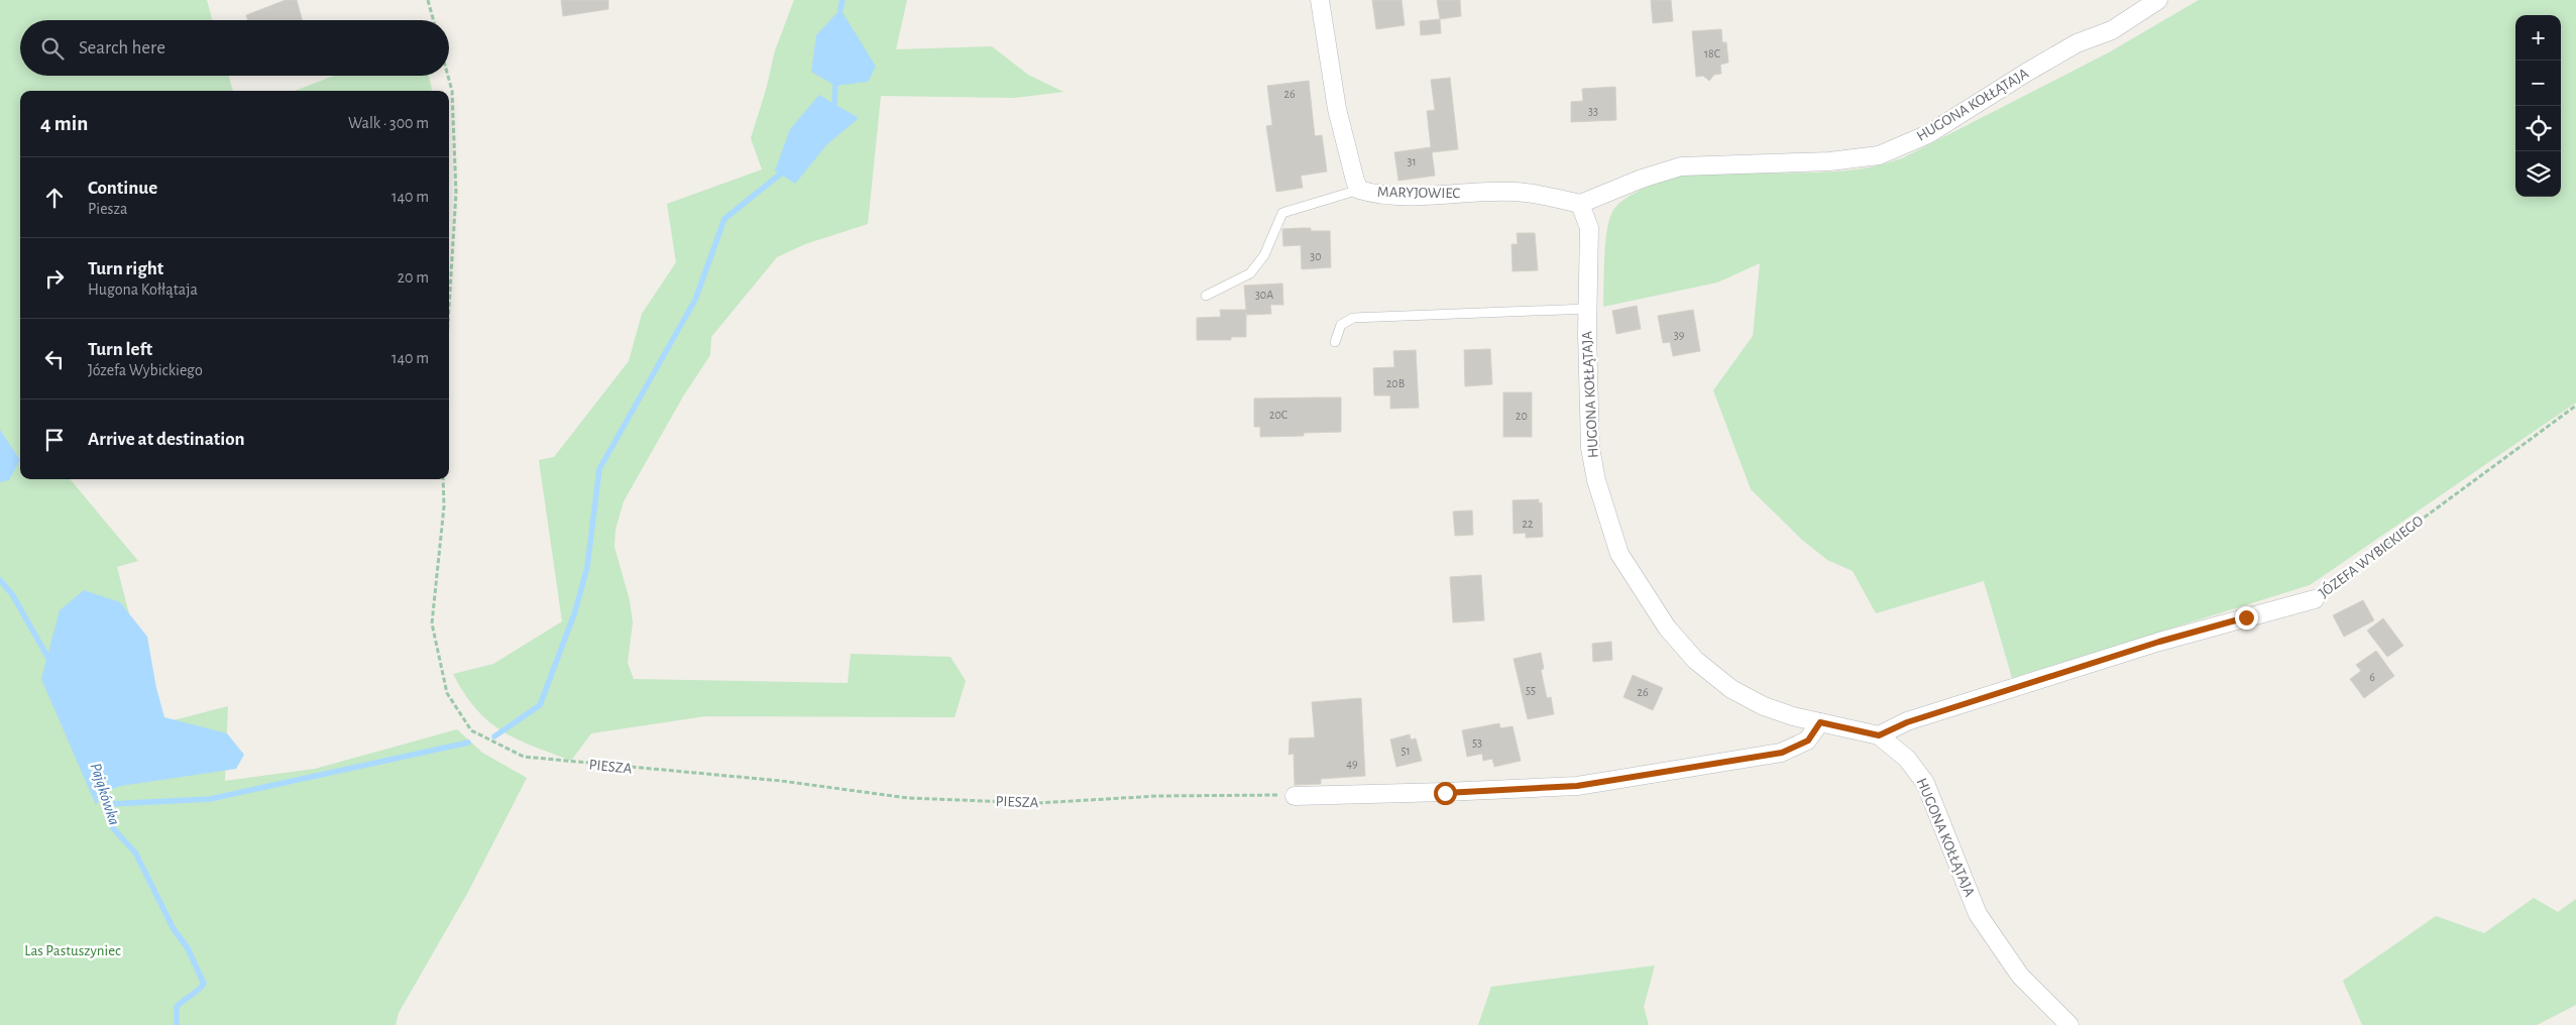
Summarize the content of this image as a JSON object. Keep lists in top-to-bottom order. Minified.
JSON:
{"streets":{"street":["HUGONA KOŁŁĄTAJA","MARYJOWIEC","JÓZEFA WYBICKIEGO"],"path":["PIESZA"]},"crossings":[["HUGONA KOŁŁĄTAJA","MARYJOWIEC"],["HUGONA KOŁŁĄTAJA","JÓZEFA WYBICKIEGO"]],"water":["Pająkówka"],"parks":["Las Pastuszyniec"],"house_numbers":["18C","26","33","31","30","30A","39","20B","20C","20","22","6","55","26","53","51","49"],"page":{"map_buttons":["+","−"],"search":"Search here","heading":["4 min","Walk · 300 m"],"list":[["Continue","Piesza","140 m"],["Turn right","Hugona Kołłątaja","20 m"],["Turn left","Józefa Wybickiego","140 m"],"Arrive at destination"]}}
